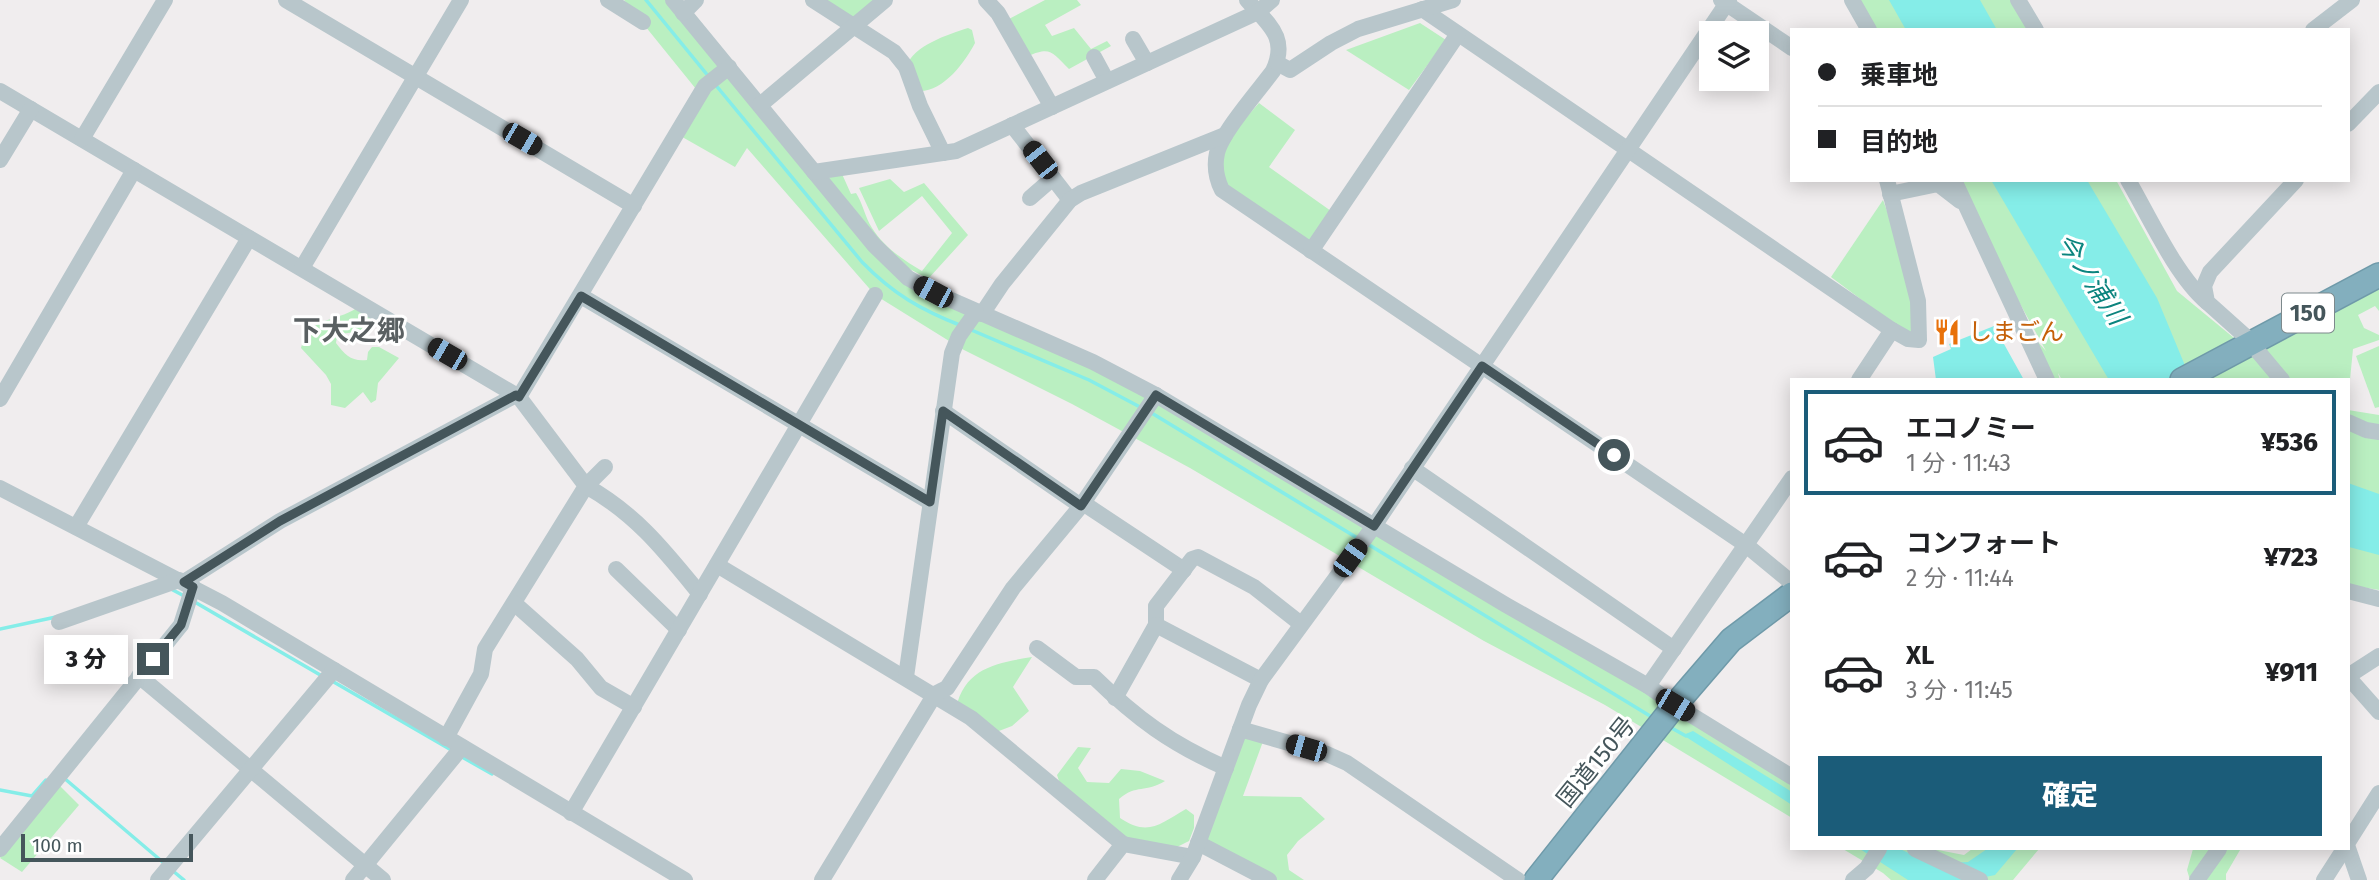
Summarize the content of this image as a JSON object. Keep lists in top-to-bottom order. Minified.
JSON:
{"streets":{"highway":["150","国道150号"]},"districts":["下大之郷"],"water":["今ノ浦川"],"places":{"restaurant":["しまごん"]},"scale_bar":"100 m","page":{"banner":["乗車地","目的地"],"list":[{"name":"エコノミー","note":"1 分 · 11:43","value":"¥536"},{"name":"コンフォート","note":"2 分 · 11:44","value":"¥723"},{"name":"XL","note":"3 分 · 11:45","value":"¥911"}],"bubble":"3 分","buttons":"確定","scale":"100 m"}}
